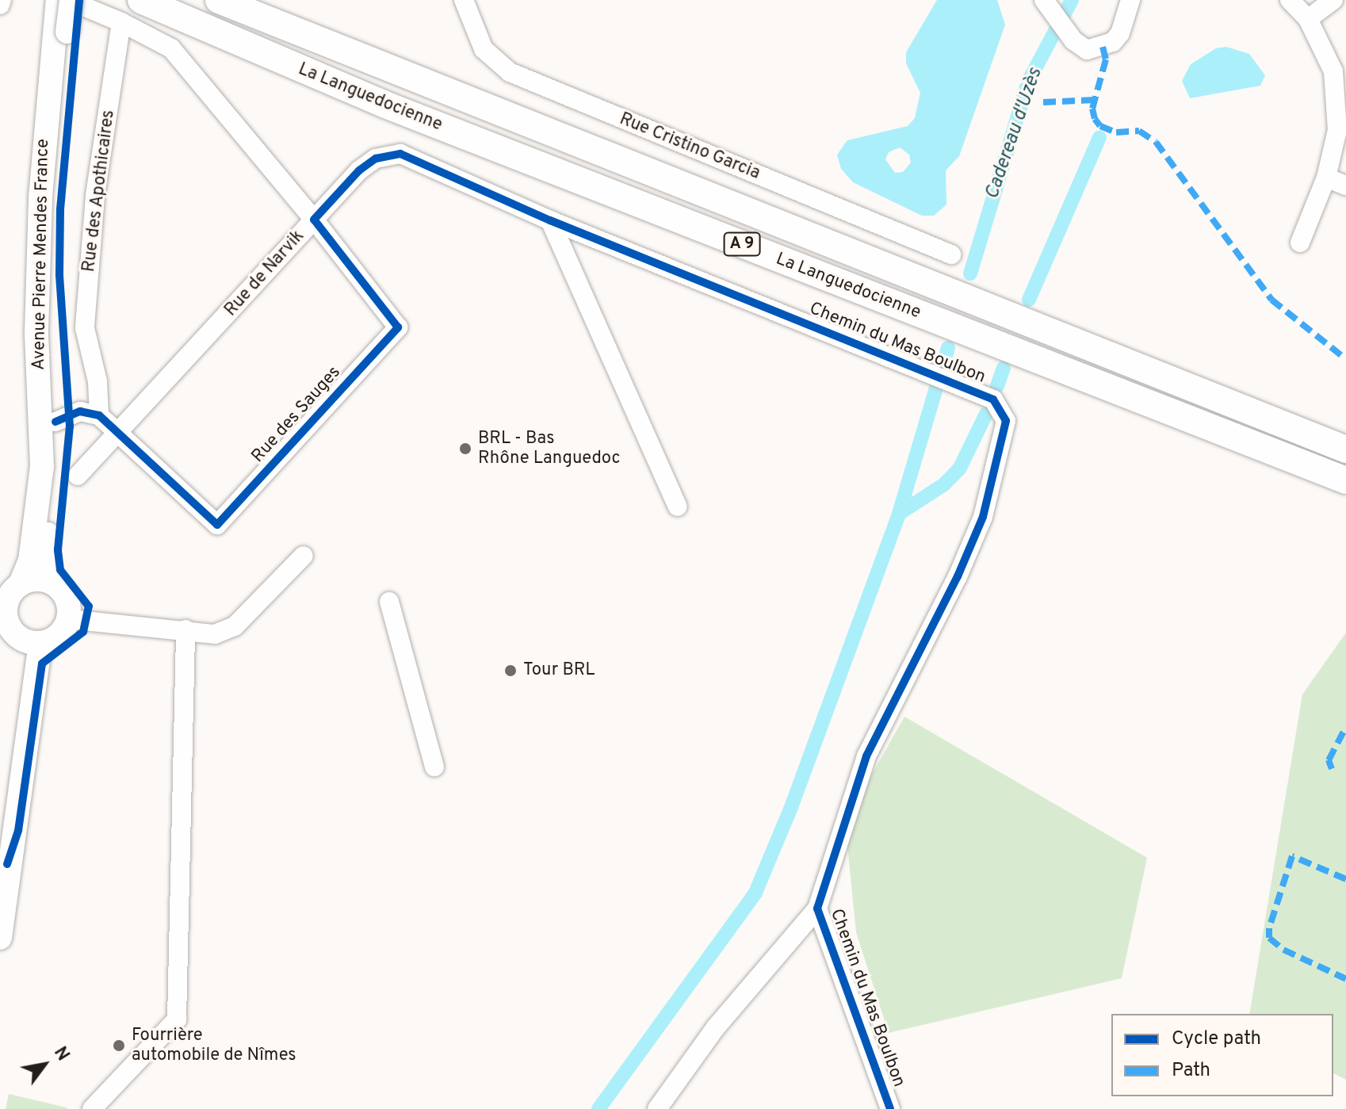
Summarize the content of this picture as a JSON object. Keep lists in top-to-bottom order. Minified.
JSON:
{"streets":{"highway":["La Languedocienne","A 9"],"main road":["Avenue Pierre Mendes France"],"street":["Rue Cristino Garcia","Rue des Apothicaires","Rue de Narvik","Chemin du Mas Boulbon","Rue des Sauges"]},"crossings":[["Rue des Apothicaires","Rue de Narvik"],["Rue de Narvik","Chemin du Mas Boulbon"],["Rue de Narvik","Rue des Sauges"],["Chemin du Mas Boulbon","Rue des Sauges"]],"water":["Cadereau d'Uzès"],"places":["BRL - Bas Rhône Languedoc","Tour BRL","Fourrière automobile de Nîmes"],"legend":["Cycle path","Path"],"north":"top right"}
